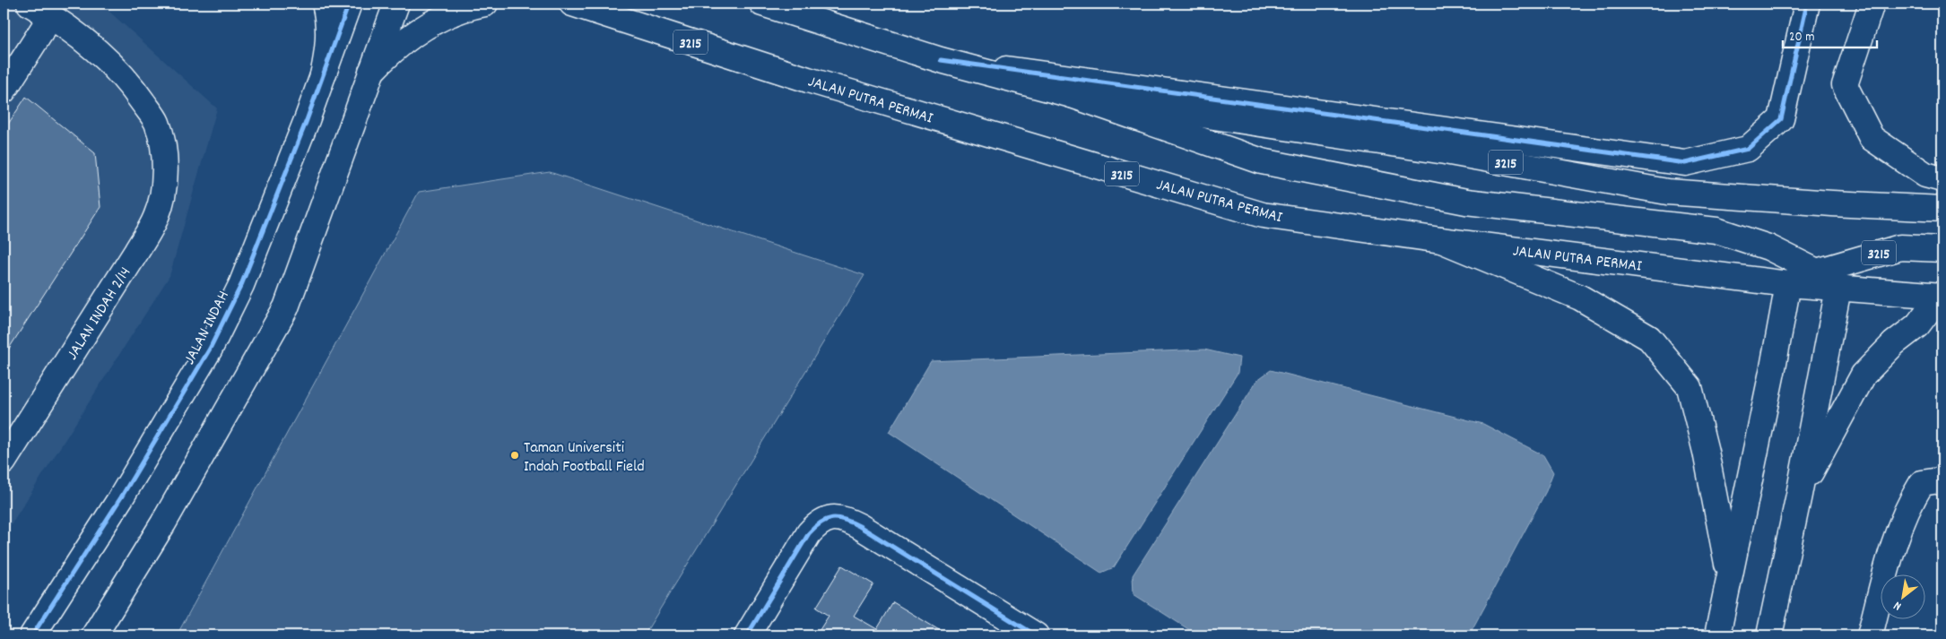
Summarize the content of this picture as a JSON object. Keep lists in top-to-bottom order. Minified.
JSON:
{"streets":{"main road":["3215","JALAN PUTRA PERMAI","JALAN INDAH 2/14","JALAN INDAH"]},"crossings":[["3215","JALAN PUTRA PERMAI"]],"places":["Taman Universiti Indah Football Field"],"scale_bar":"20 m","north":"bottom left"}
